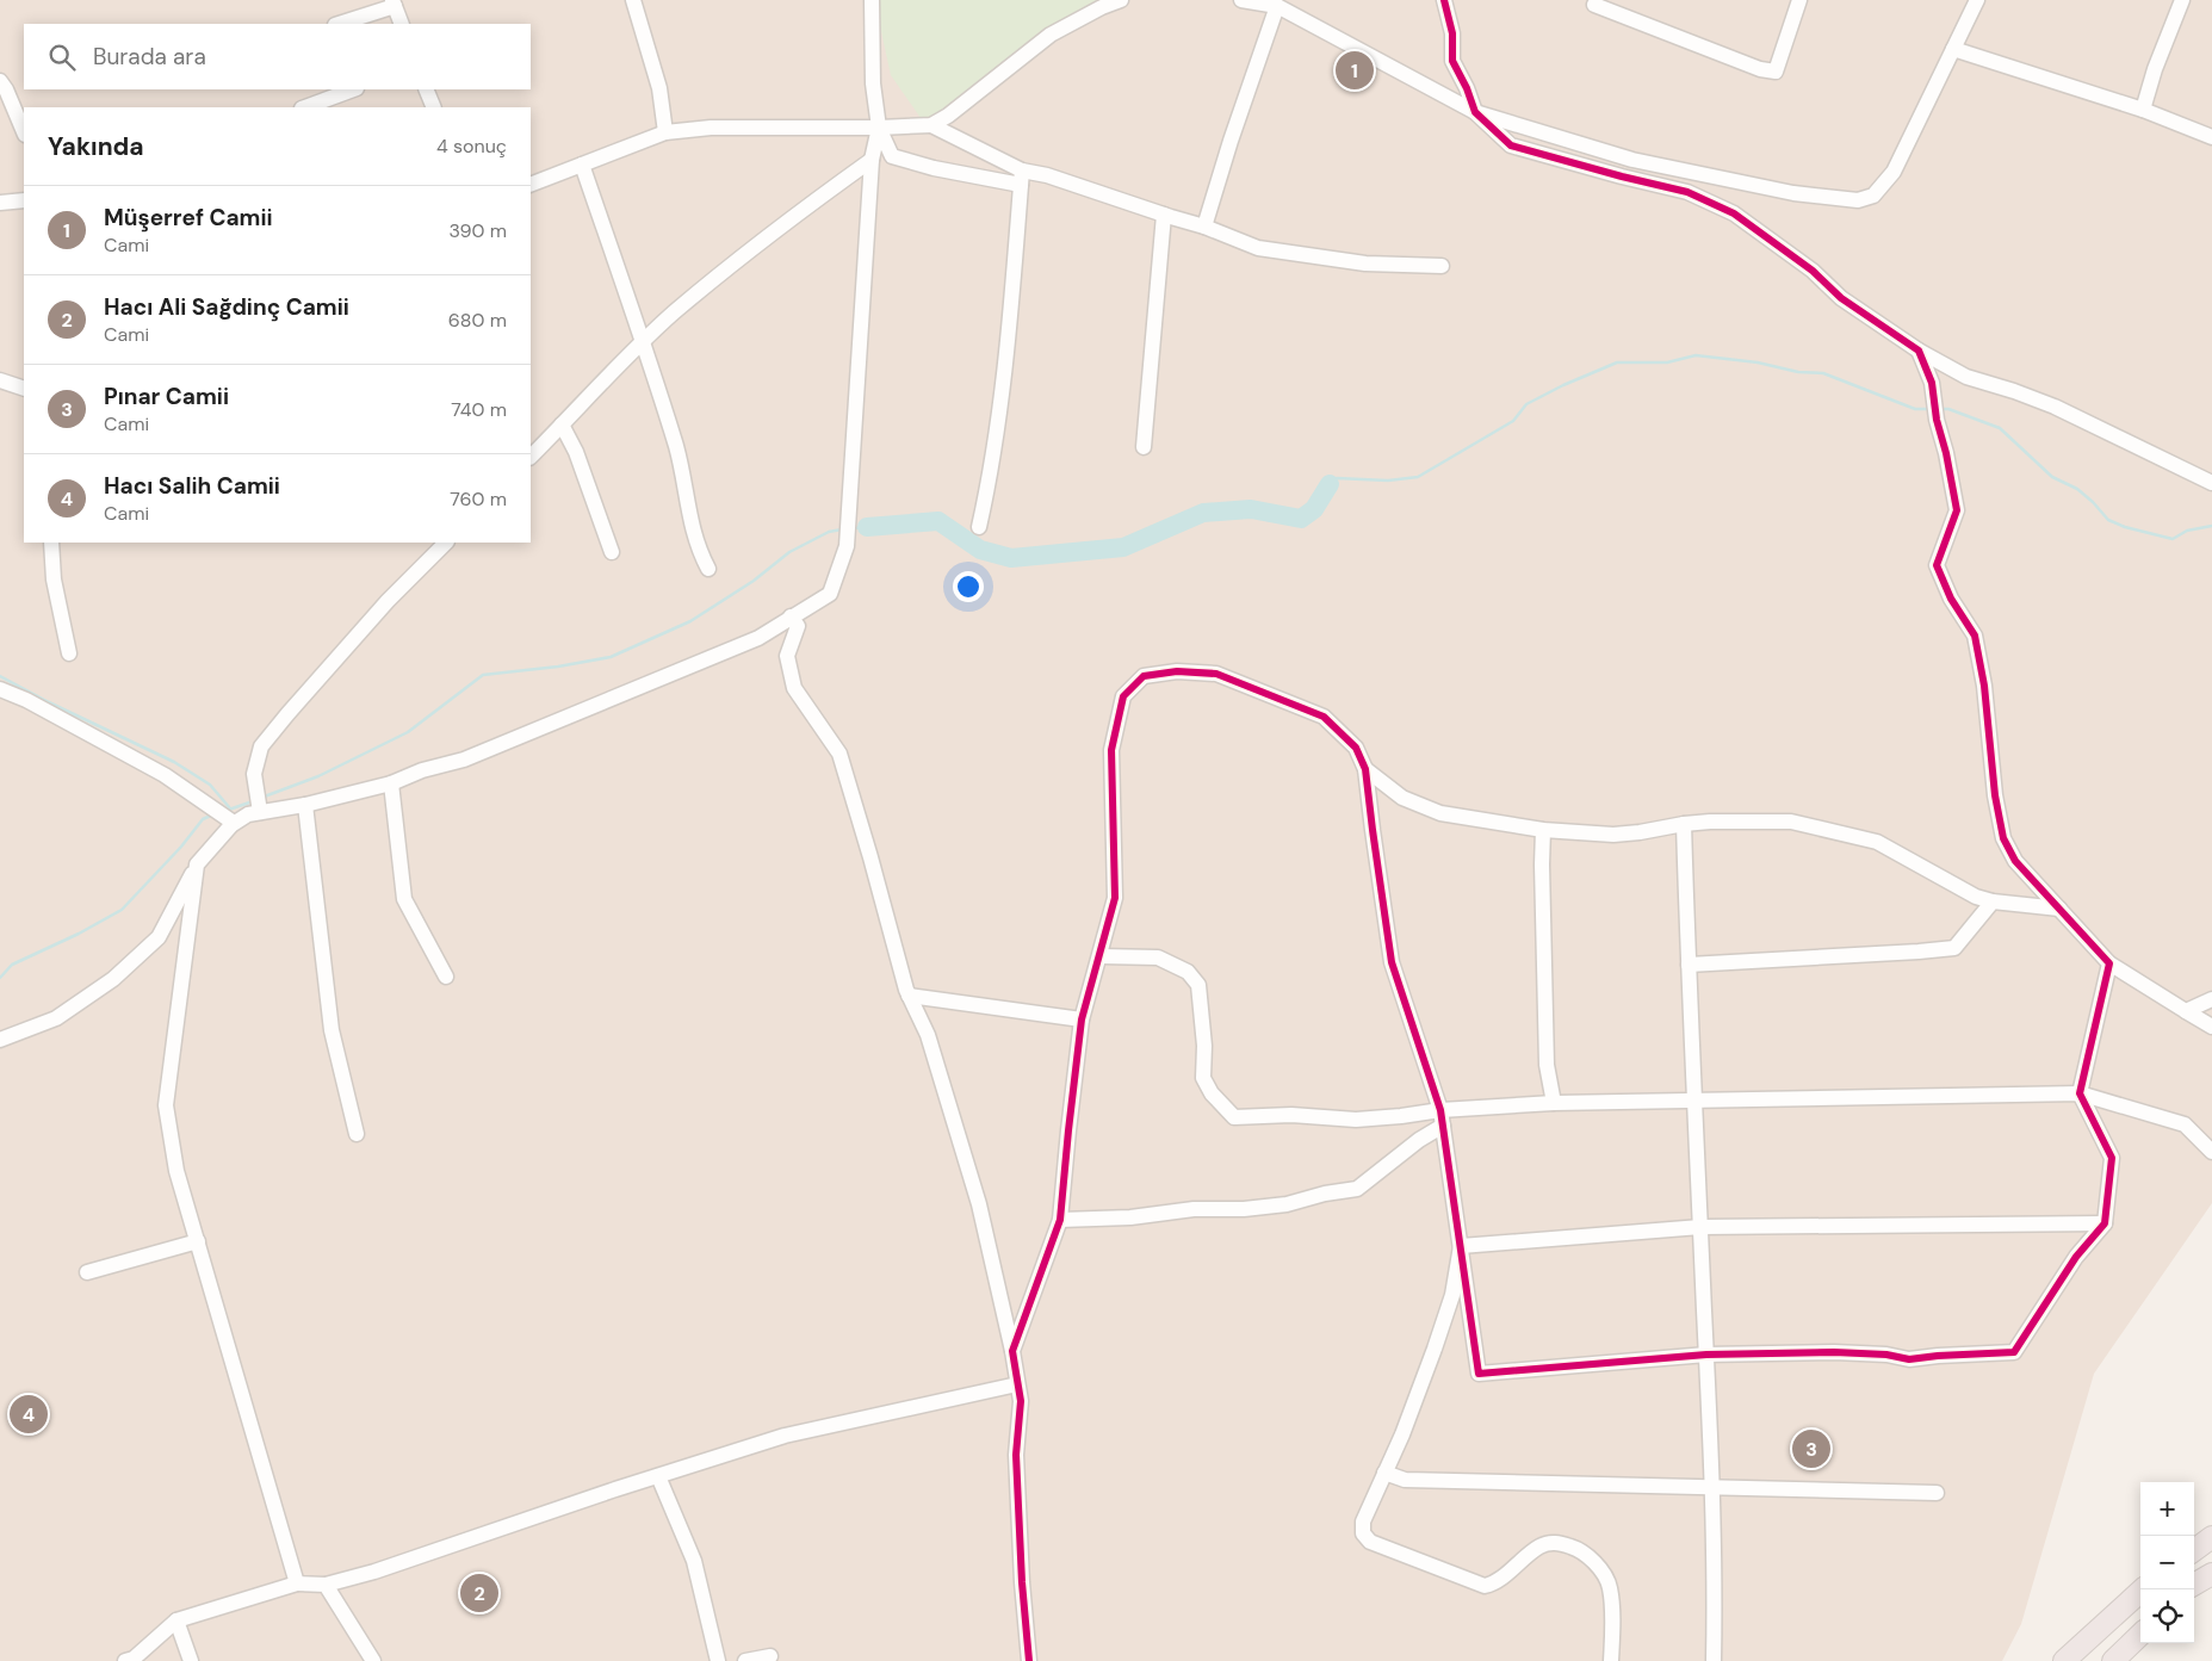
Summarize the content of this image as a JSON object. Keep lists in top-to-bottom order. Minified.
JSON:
{"page":{"search":"Burada ara","pins":["1","4","3","2"],"heading":["Yakında","4 sonuç"],"list":[{"mark":"1","name":"Müşerref Camii","note":"Cami","value":"390 m"},{"mark":"2","name":"Hacı Ali Sağdinç Camii","note":"Cami","value":"680 m"},{"mark":"3","name":"Pınar Camii","note":"Cami","value":"740 m"},{"mark":"4","name":"Hacı Salih Camii","note":"Cami","value":"760 m"}],"map_buttons":["+","−"]}}
